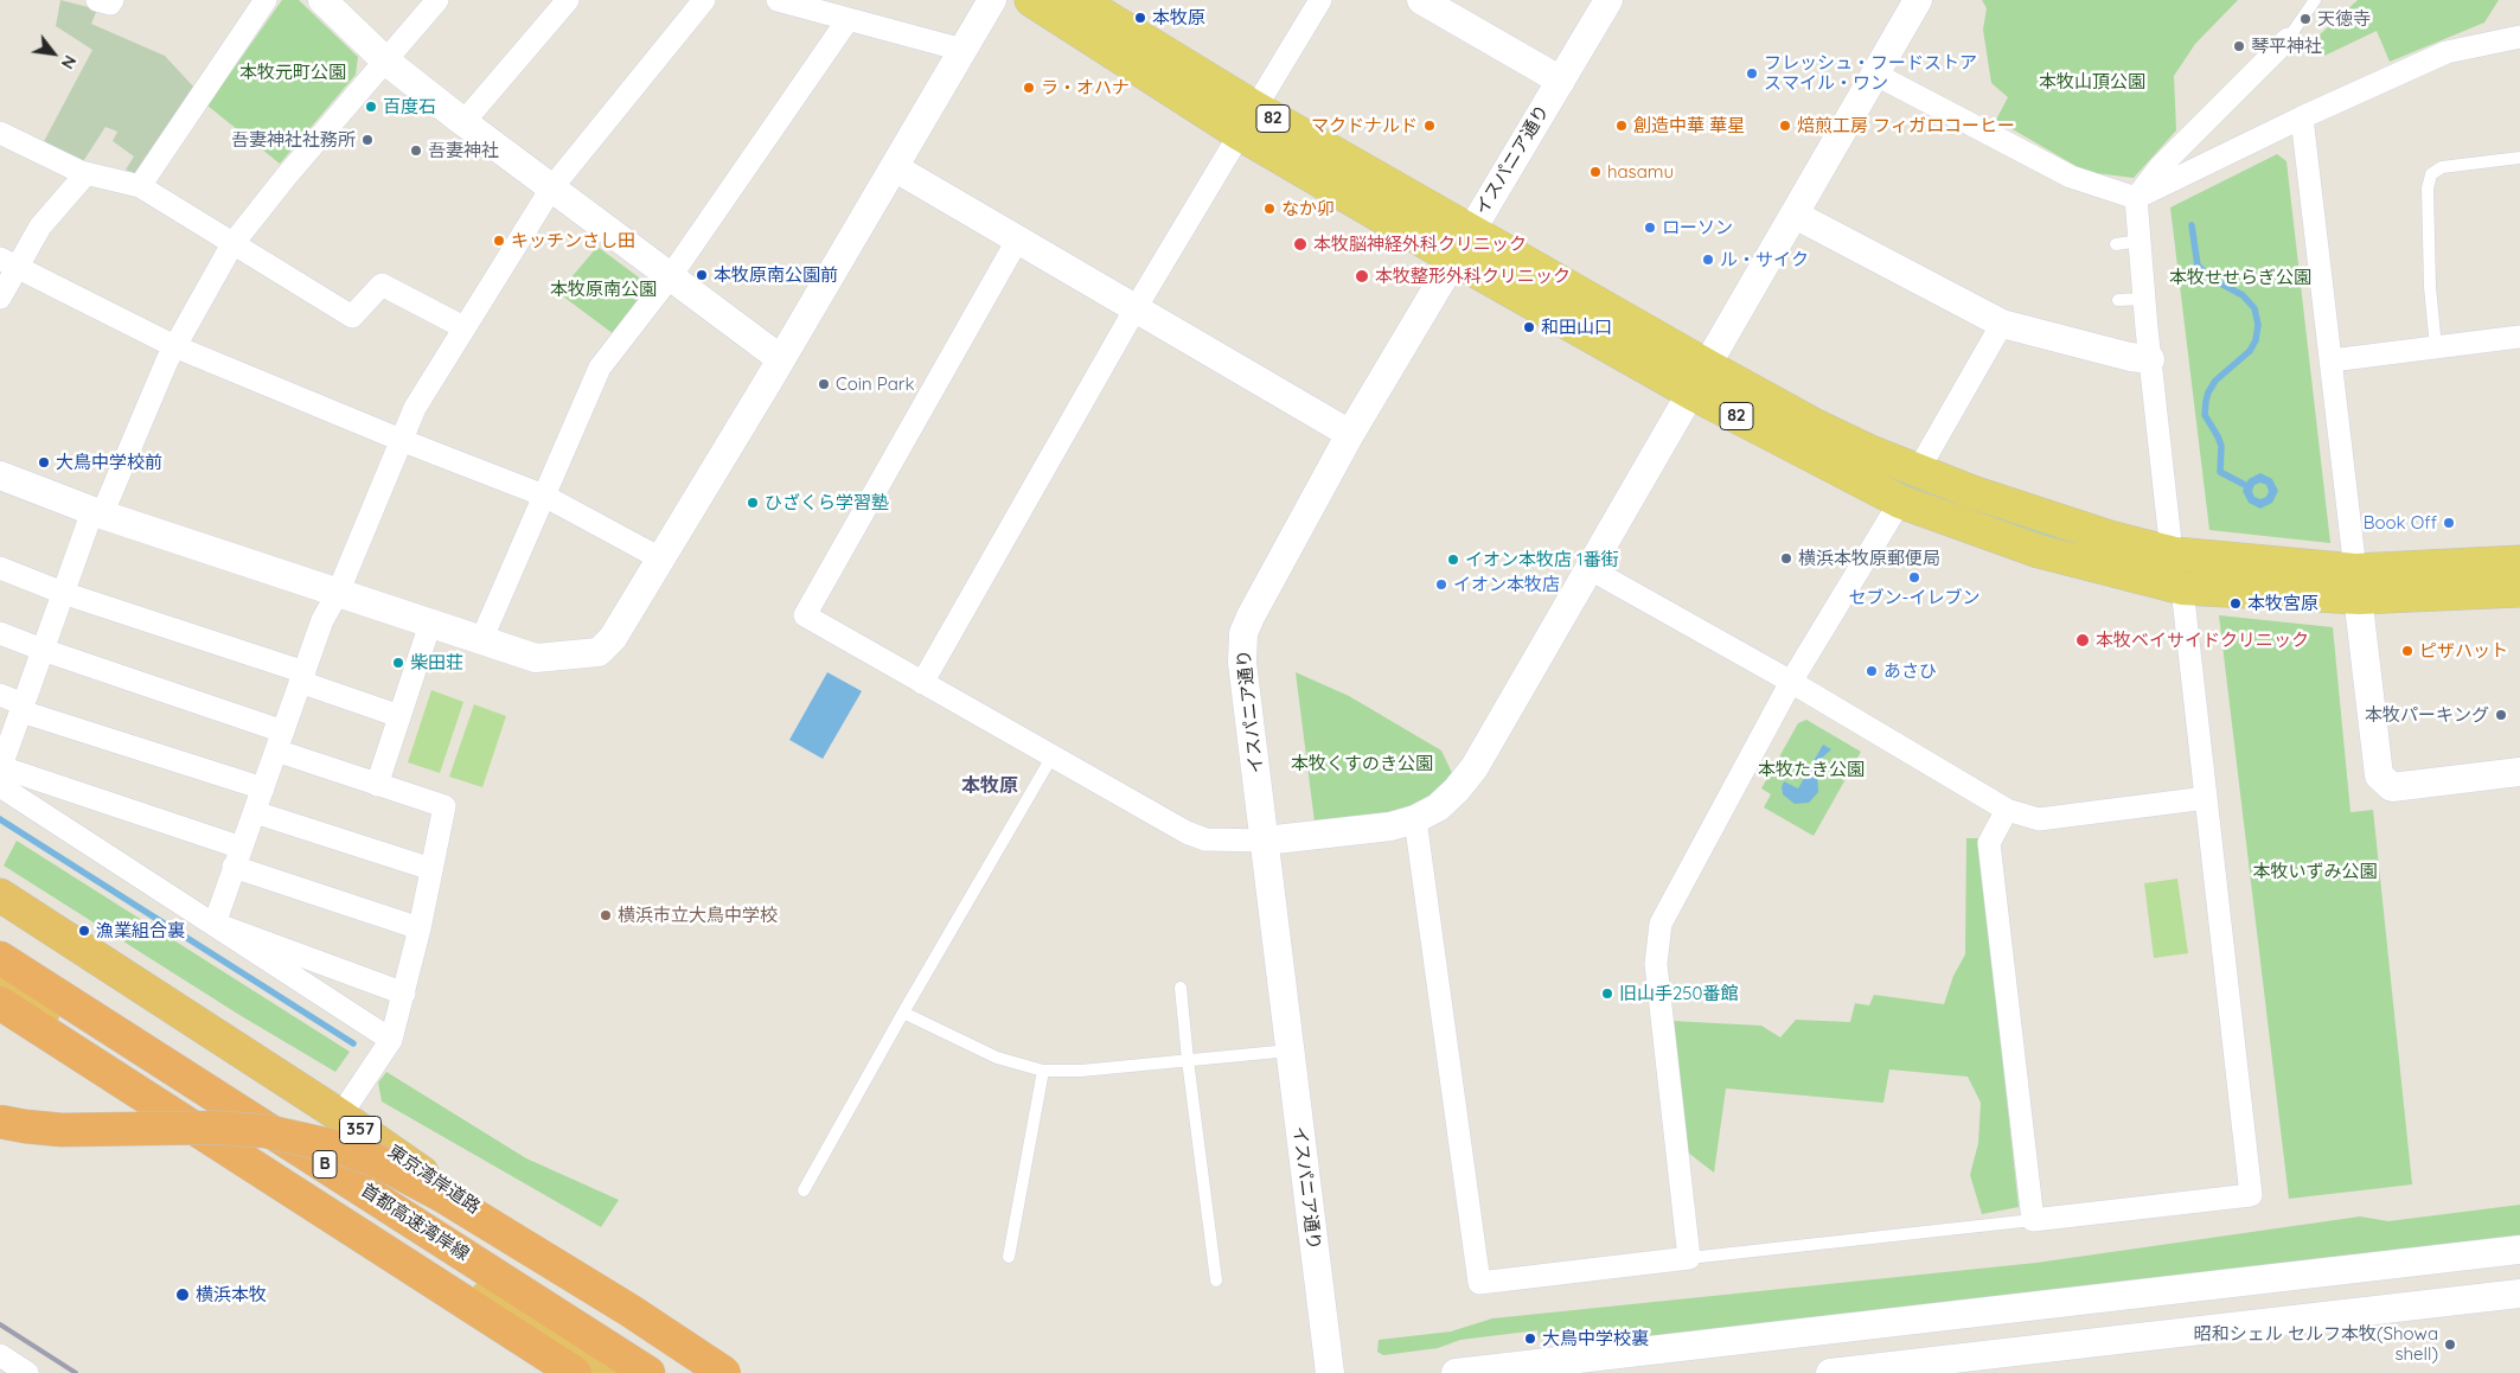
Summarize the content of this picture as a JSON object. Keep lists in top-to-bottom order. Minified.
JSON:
{"streets":{"highway":["357","B","東京湾岸道路","首都高速湾岸線"],"main road":["82"],"street":["イスパニア通り"]},"crossings":[["82","イスパニア通り"]],"districts":["本牧原"],"parks":["本牧元町公園","本牧山頂公園","本牧せせらぎ公園","本牧原南公園","本牧くすのき公園","本牧たき公園","本牧いずみ公園"],"places":["本牧原","天徳寺","琴平神社","フレッシュ・フードストア スマイル・ワン","ラ・オハナ","百度石","マクドナルド","創造中華 華星","焙煎工房 フィガロコーヒー","吾妻神社社務所","吾妻神社","hasamu","なか卯","ローソン","キッチンさし田","本牧脳神経外科クリニック","ル・サイク","本牧原南公園前","本牧整形外科クリニック","和田山口","Coin Park","大鳥中学校前","ひざくら学習塾","Book Off","横浜本牧原郵便局","イオン本牧店 1番街","セブン-イレブン","イオン本牧店","本牧宮原","本牧ベイサイドクリニック","ピザハット","柴田荘","あさひ","本牧パーキング","横浜市立大鳥中学校","漁業組合裏","旧山手250番館","横浜本牧","大鳥中学校裏","昭和シェル セルフ本牧(Showa shell)"],"north":"bottom right"}
